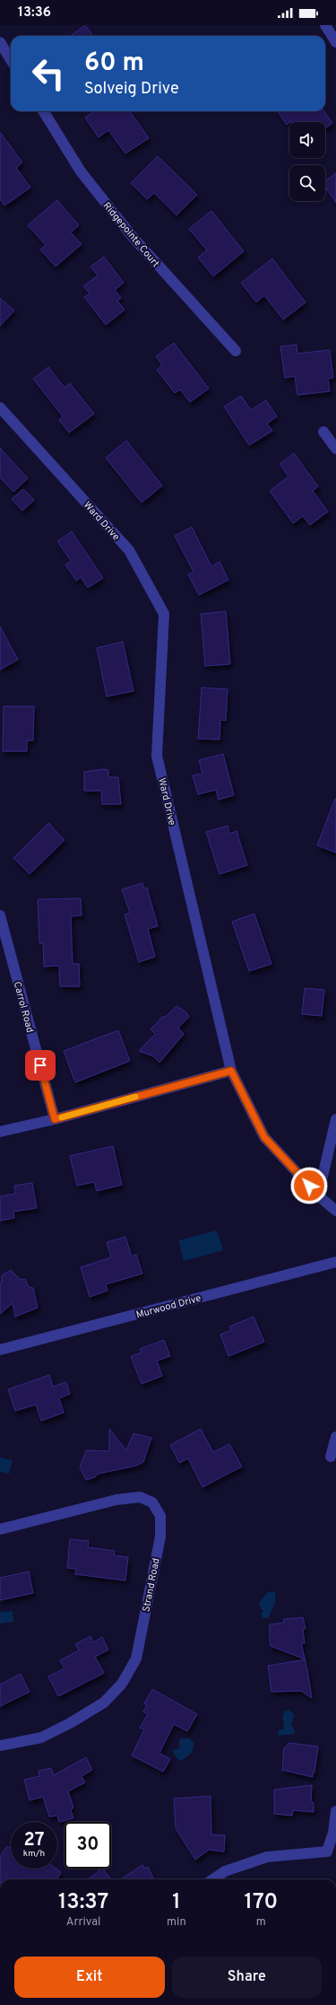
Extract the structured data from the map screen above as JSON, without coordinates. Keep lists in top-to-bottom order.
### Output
{
  "streets": {
    "street": [
      "Ridgepointe Court",
      "Ward Drive",
      "Carrol Road",
      "Murwood Drive",
      "Strand Road"
    ]
  },
  "page": {
    "status": "13:36",
    "turn": ["60 m", "Solveig Drive"],
    "speed": "27 km/h",
    "limit": "30",
    "eta": [
      "13:37",
      "Arrival",
      "1",
      "min",
      "170",
      "m"
    ],
    "buttons": ["Exit", "Share"]
  }
}
